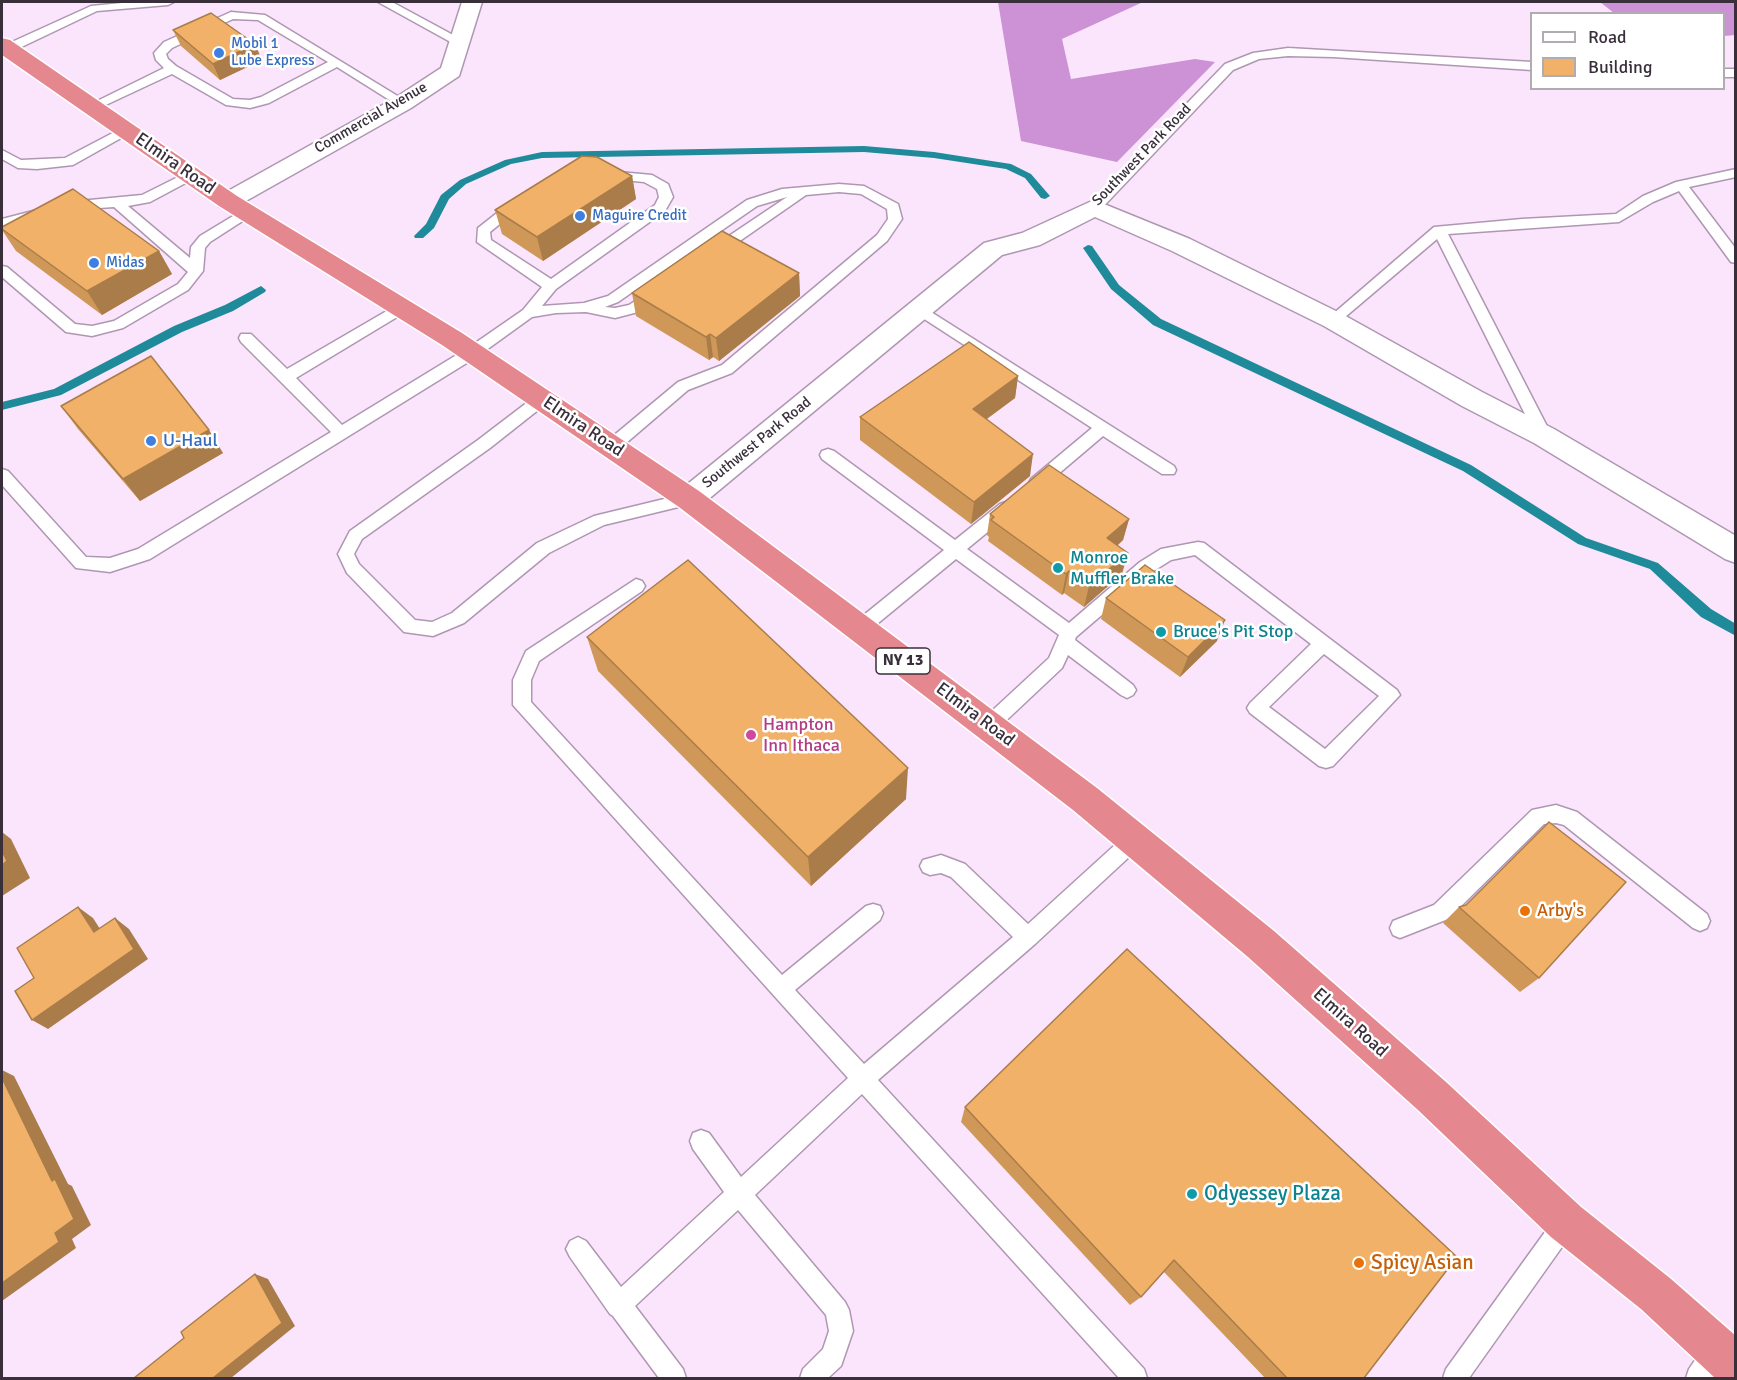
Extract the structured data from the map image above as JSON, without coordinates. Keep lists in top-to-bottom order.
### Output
{
  "streets": {
    "highway": ["Elmira Road", "NY 13"],
    "street": ["Commercial Avenue", "Southwest Park Road"]
  },
  "crossings": [
    ["Commercial Avenue", "Elmira Road"],
    ["Southwest Park Road", "Elmira Road"]
  ],
  "places": [
    "Mobil 1 Lube Express",
    "Maguire Credit",
    "Midas",
    "U-Haul",
    "Monroe Muffler Brake",
    "Bruce's Pit Stop",
    "Hampton Inn Ithaca",
    "Arby's",
    "Odyessey Plaza",
    "Spicy Asian"
  ],
  "legend": ["Road", "Building"]
}
